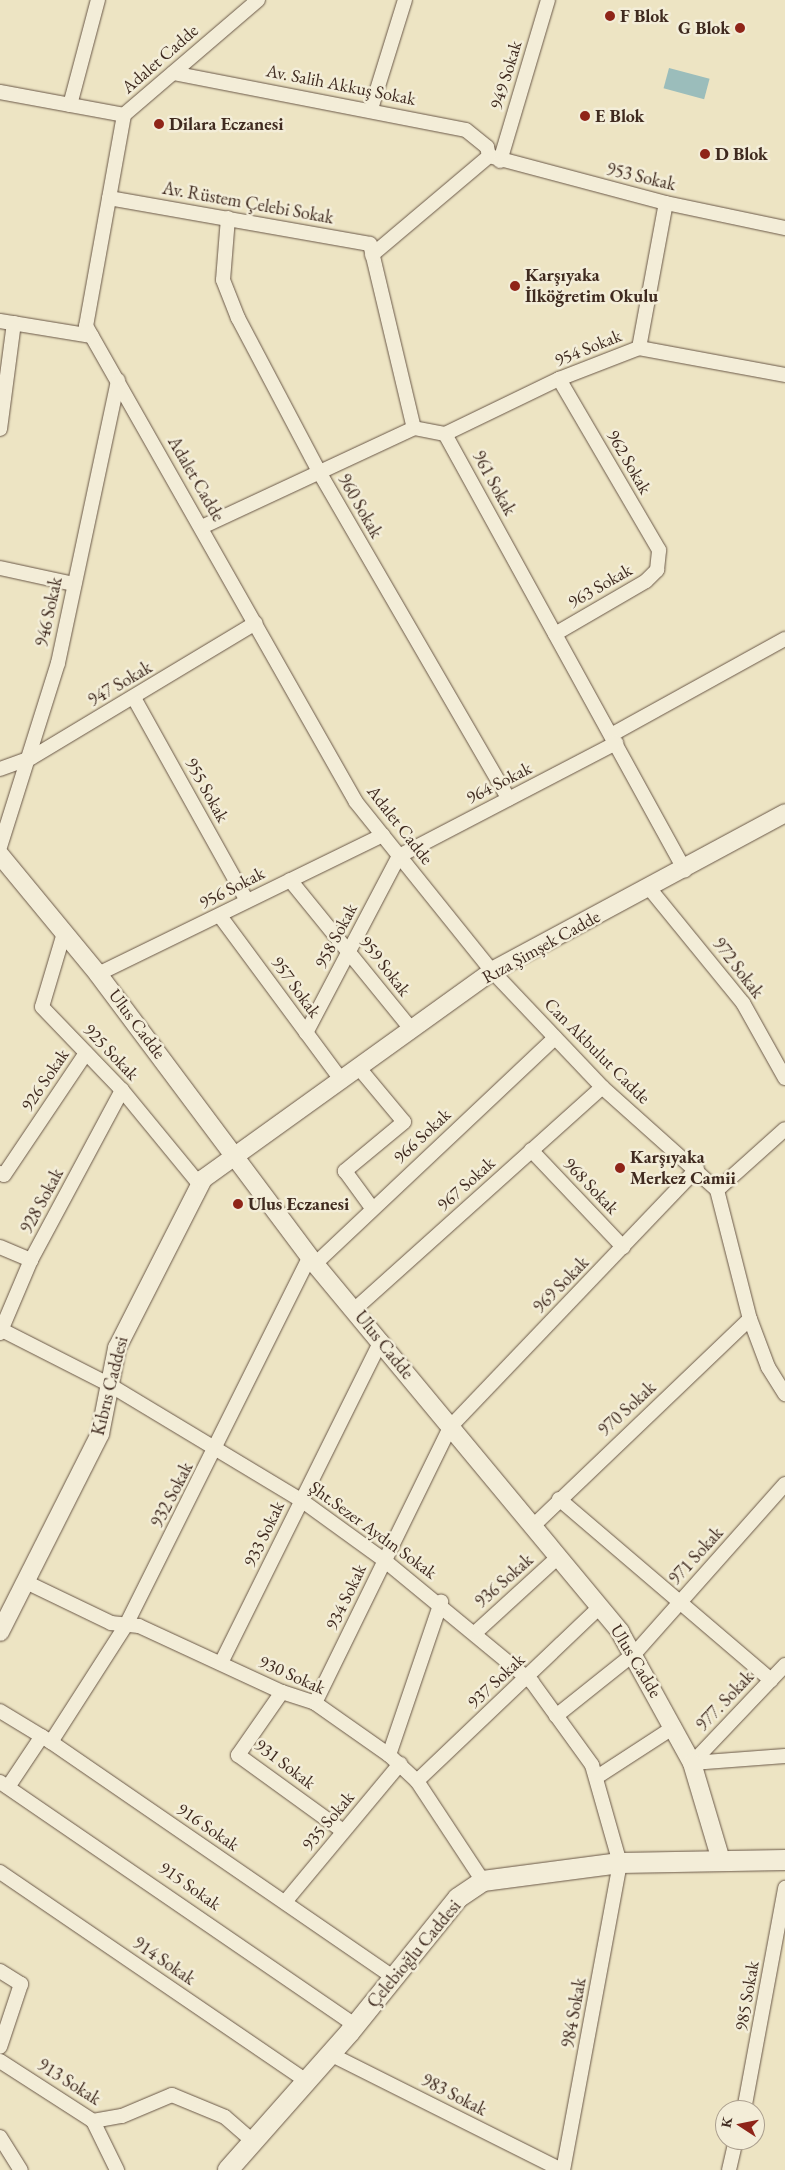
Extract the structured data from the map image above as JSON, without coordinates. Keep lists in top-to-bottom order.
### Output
{
  "streets": {
    "main road": ["Çelebioğlu Caddesi"],
    "street": [
      "Adalet Cadde",
      "949 Sokak",
      "Av. Salih Akkuş Sokak",
      "953 Sokak",
      "Av. Rüstem Çelebi Sokak",
      "954 Sokak",
      "962 Sokak",
      "961 Sokak",
      "960 Sokak",
      "963 Sokak",
      "946 Sokak",
      "947 Sokak",
      "964 Sokak",
      "955 Sokak",
      "956 Sokak",
      "958 Sokak",
      "Rıza Şimşek Cadde",
      "959 Sokak",
      "972 Sokak",
      "957 Sokak",
      "Ulus Cadde",
      "Can Akbulut Cadde",
      "925 Sokak",
      "926 Sokak",
      "966 Sokak",
      "967 Sokak",
      "968 Sokak",
      "928 Sokak",
      "969 Sokak",
      "Kıbrıs Caddesi",
      "970 Sokak",
      "932 Sokak",
      "Şht.Sezer Aydın Sokak",
      "933 Sokak",
      "971 Sokak",
      "936 Sokak",
      "934 Sokak",
      "930 Sokak",
      "937 Sokak",
      "977. Sokak",
      "931 Sokak",
      "935 Sokak",
      "916 Sokak",
      "915 Sokak",
      "914 Sokak",
      "985 Sokak",
      "984 Sokak",
      "913 Sokak",
      "983 Sokak"
    ]
  },
  "crossings": [
    ["Adalet Cadde", "Av. Salih Akkuş Sokak"],
    ["Adalet Cadde", "Av. Rüstem Çelebi Sokak"],
    ["Adalet Cadde", "946 Sokak"],
    ["Adalet Cadde", "947 Sokak"],
    ["Adalet Cadde", "964 Sokak"],
    ["Adalet Cadde", "956 Sokak"],
    ["Adalet Cadde", "958 Sokak"],
    ["Adalet Cadde", "Rıza Şimşek Cadde"],
    ["Adalet Cadde", "Can Akbulut Cadde"],
    ["949 Sokak", "Av. Salih Akkuş Sokak"],
    ["949 Sokak", "953 Sokak"],
    ["Av. Salih Akkuş Sokak", "953 Sokak"],
    ["Av. Rüstem Çelebi Sokak", "960 Sokak"],
    ["954 Sokak", "962 Sokak"],
    ["954 Sokak", "961 Sokak"],
    ["962 Sokak", "963 Sokak"],
    ["961 Sokak", "963 Sokak"],
    ["961 Sokak", "964 Sokak"],
    ["961 Sokak", "Rıza Şimşek Cadde"],
    ["960 Sokak", "964 Sokak"],
    ["946 Sokak", "947 Sokak"],
    ["947 Sokak", "955 Sokak"],
    ["964 Sokak", "958 Sokak"],
    ["955 Sokak", "956 Sokak"],
    ["956 Sokak", "959 Sokak"],
    ["956 Sokak", "957 Sokak"],
    ["956 Sokak", "Ulus Cadde"],
    ["958 Sokak", "959 Sokak"],
    ["958 Sokak", "957 Sokak"],
    ["Rıza Şimşek Cadde", "959 Sokak"],
    ["Rıza Şimşek Cadde", "972 Sokak"],
    ["Rıza Şimşek Cadde", "957 Sokak"],
    ["Rıza Şimşek Cadde", "Ulus Cadde"],
    ["Rıza Şimşek Cadde", "Can Akbulut Cadde"],
    ["Rıza Şimşek Cadde", "Kıbrıs Caddesi"],
    ["Ulus Cadde", "925 Sokak"],
    ["Ulus Cadde", "966 Sokak"],
    ["Ulus Cadde", "967 Sokak"],
    ["Ulus Cadde", "969 Sokak"],
    ["Ulus Cadde", "Kıbrıs Caddesi"],
    ["Ulus Cadde", "970 Sokak"],
    ["Ulus Cadde", "932 Sokak"],
    ["Ulus Cadde", "933 Sokak"],
    ["Ulus Cadde", "971 Sokak"],
    ["Ulus Cadde", "936 Sokak"],
    ["Ulus Cadde", "934 Sokak"],
    ["Ulus Cadde", "937 Sokak"],
    ["Ulus Cadde", "977. Sokak"],
    ["Ulus Cadde", "Çelebioğlu Caddesi"],
    ["Can Akbulut Cadde", "966 Sokak"],
    ["Can Akbulut Cadde", "967 Sokak"],
    ["Can Akbulut Cadde", "969 Sokak"],
    ["925 Sokak", "926 Sokak"],
    ["925 Sokak", "928 Sokak"],
    ["925 Sokak", "Kıbrıs Caddesi"],
    ["966 Sokak", "932 Sokak"],
    ["967 Sokak", "968 Sokak"],
    ["968 Sokak", "969 Sokak"],
    ["928 Sokak", "Şht.Sezer Aydın Sokak"],
    ["969 Sokak", "934 Sokak"],
    ["Kıbrıs Caddesi", "Şht.Sezer Aydın Sokak"],
    ["Kıbrıs Caddesi", "930 Sokak"],
    ["932 Sokak", "Şht.Sezer Aydın Sokak"],
    ["932 Sokak", "930 Sokak"],
    ["932 Sokak", "916 Sokak"],
    ["932 Sokak", "915 Sokak"],
    ["Şht.Sezer Aydın Sokak", "933 Sokak"],
    ["Şht.Sezer Aydın Sokak", "971 Sokak"],
    ["Şht.Sezer Aydın Sokak", "936 Sokak"],
    ["Şht.Sezer Aydın Sokak", "934 Sokak"],
    ["Şht.Sezer Aydın Sokak", "937 Sokak"],
    ["Şht.Sezer Aydın Sokak", "Çelebioğlu Caddesi"],
    ["Şht.Sezer Aydın Sokak", "984 Sokak"],
    ["933 Sokak", "930 Sokak"],
    ["934 Sokak", "930 Sokak"],
    ["930 Sokak", "937 Sokak"],
    ["930 Sokak", "931 Sokak"],
    ["930 Sokak", "935 Sokak"],
    ["930 Sokak", "Çelebioğlu Caddesi"],
    ["931 Sokak", "935 Sokak"],
    ["935 Sokak", "916 Sokak"],
    ["916 Sokak", "Çelebioğlu Caddesi"],
    ["915 Sokak", "Çelebioğlu Caddesi"],
    ["Çelebioğlu Caddesi", "914 Sokak"],
    ["Çelebioğlu Caddesi", "984 Sokak"],
    ["Çelebioğlu Caddesi", "913 Sokak"],
    ["Çelebioğlu Caddesi", "983 Sokak"],
    ["984 Sokak", "983 Sokak"]
  ],
  "places": [
    "F Blok",
    "G Blok",
    "E Blok",
    "Dilara Eczanesi",
    "D Blok",
    "Karşıyaka İlköğretim Okulu",
    "Karşıyaka Merkez Camii",
    "Ulus Eczanesi"
  ],
  "north": "left"
}
